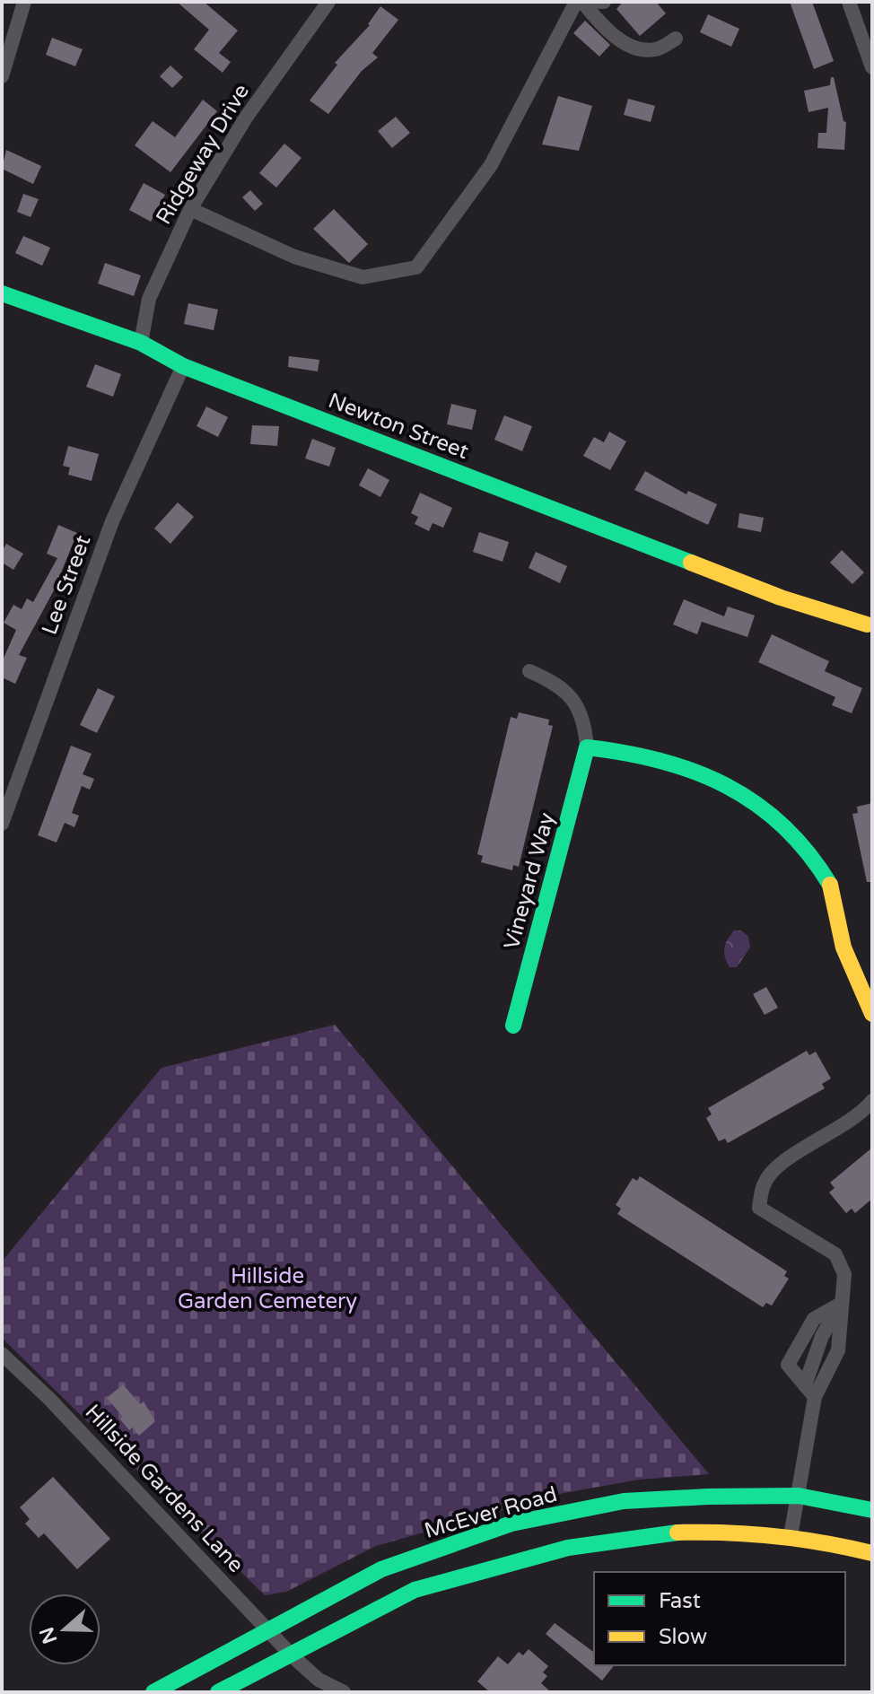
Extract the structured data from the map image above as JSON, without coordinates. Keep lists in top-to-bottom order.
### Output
{
  "streets": {
    "street": [
      "Ridgeway Drive",
      "Newton Street",
      "Lee Street",
      "Vineyard Way",
      "Hillside Gardens Lane",
      "McEver Road"
    ]
  },
  "crossings": [
    ["Ridgeway Drive", "Newton Street"],
    ["Newton Street", "Lee Street"],
    ["Hillside Gardens Lane", "McEver Road"]
  ],
  "parks": ["Hillside Garden Cemetery"],
  "legend": ["Fast", "Slow"],
  "north": "left"
}
